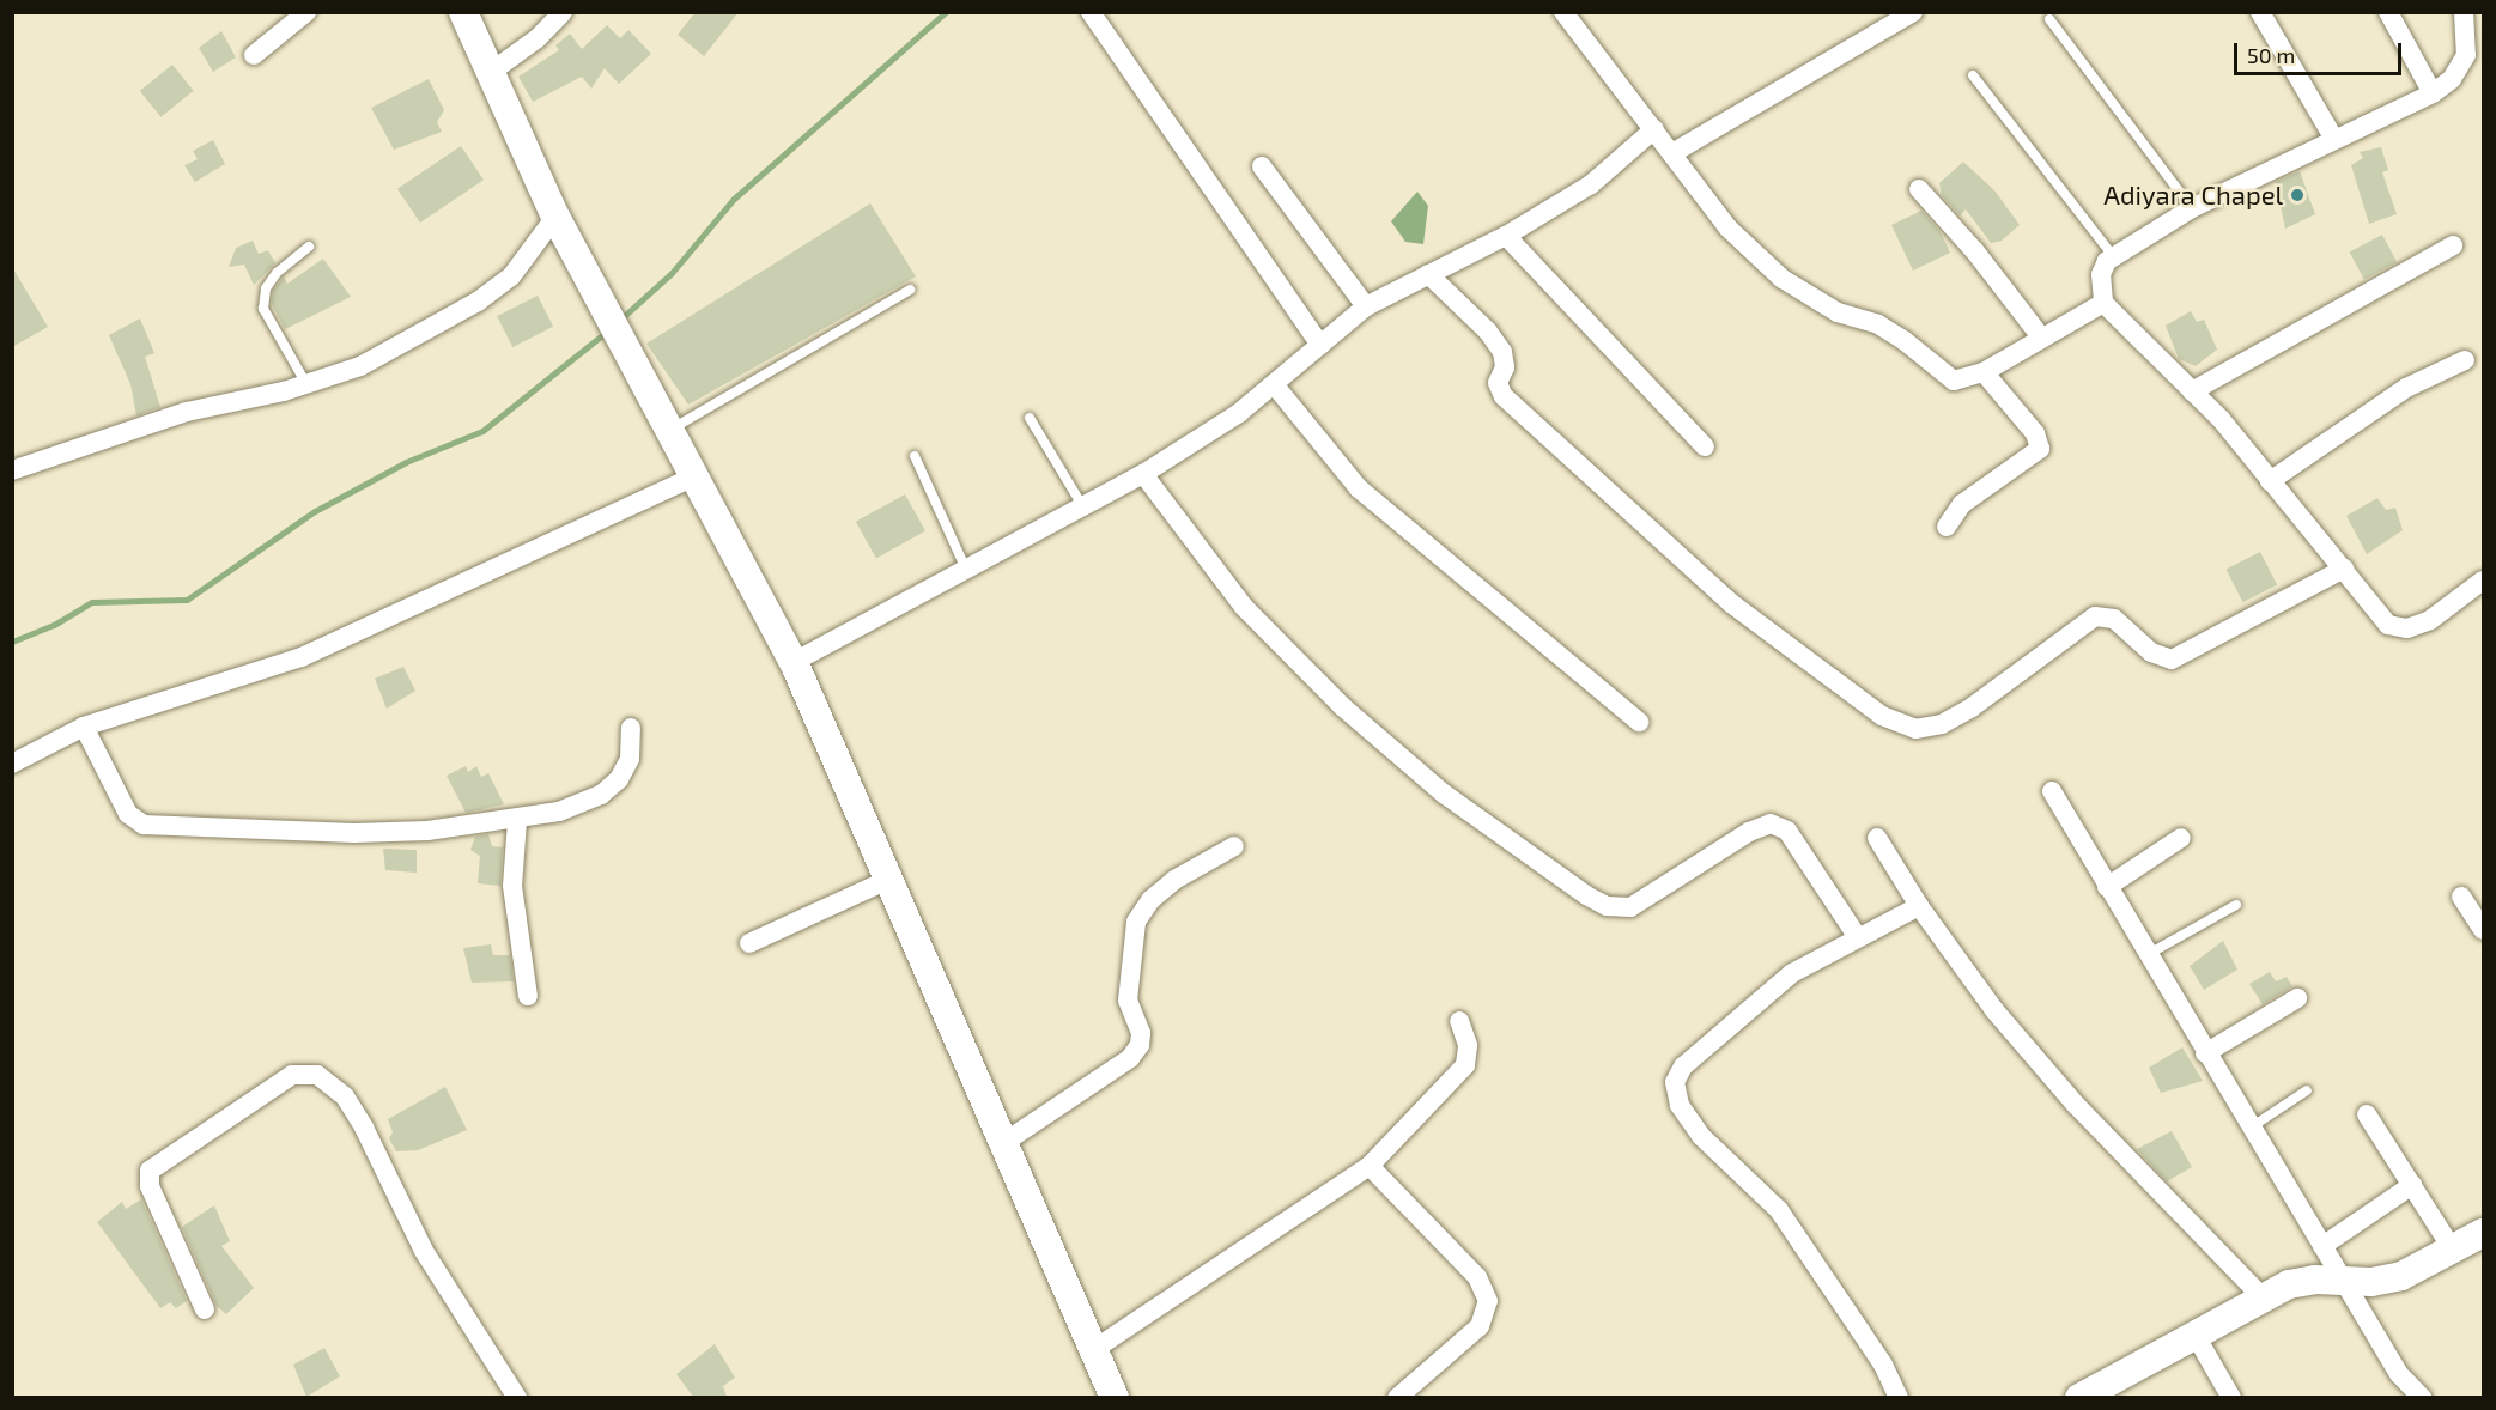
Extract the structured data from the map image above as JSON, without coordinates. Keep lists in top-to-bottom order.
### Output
{
  "places": ["Adiyara Chapel"],
  "scale_bar": "50 m"
}
